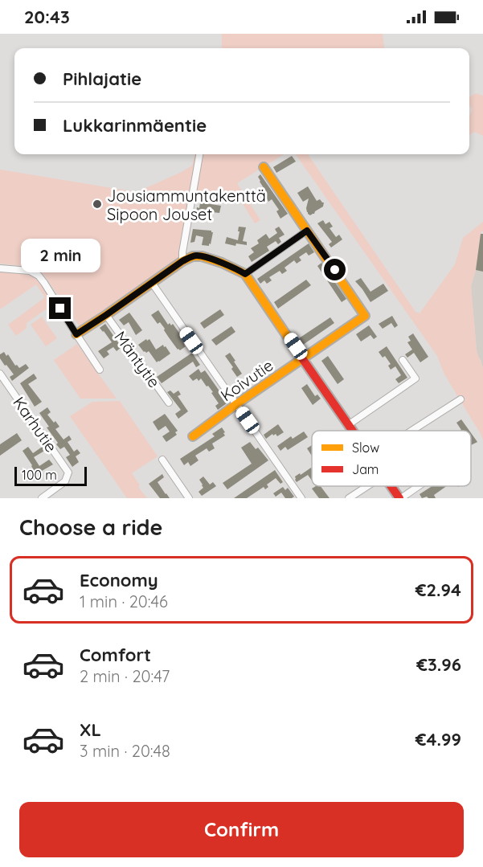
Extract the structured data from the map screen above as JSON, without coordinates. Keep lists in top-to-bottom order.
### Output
{
  "streets": {
    "street": ["Mäntytie", "Koivutie", "Karhutie"]
  },
  "places": ["Jousiammuntakenttä Sipoon Jouset"],
  "legend": ["Slow", "Jam"],
  "scale_bar": "100 m",
  "page": {
    "status": "20:43",
    "banner": ["Pihlajatie", "Lukkarinmäentie"],
    "bubble": "2 min",
    "scale": "100 m",
    "heading": "Choose a ride",
    "list": [
      {
        "name": "Economy",
        "note": "1 min · 20:46",
        "value": "€2.94"
      },
      {
        "name": "Comfort",
        "note": "2 min · 20:47",
        "value": "€3.96"
      },
      {
        "name": "XL",
        "note": "3 min · 20:48",
        "value": "€4.99"
      }
    ],
    "buttons": "Confirm"
  }
}
